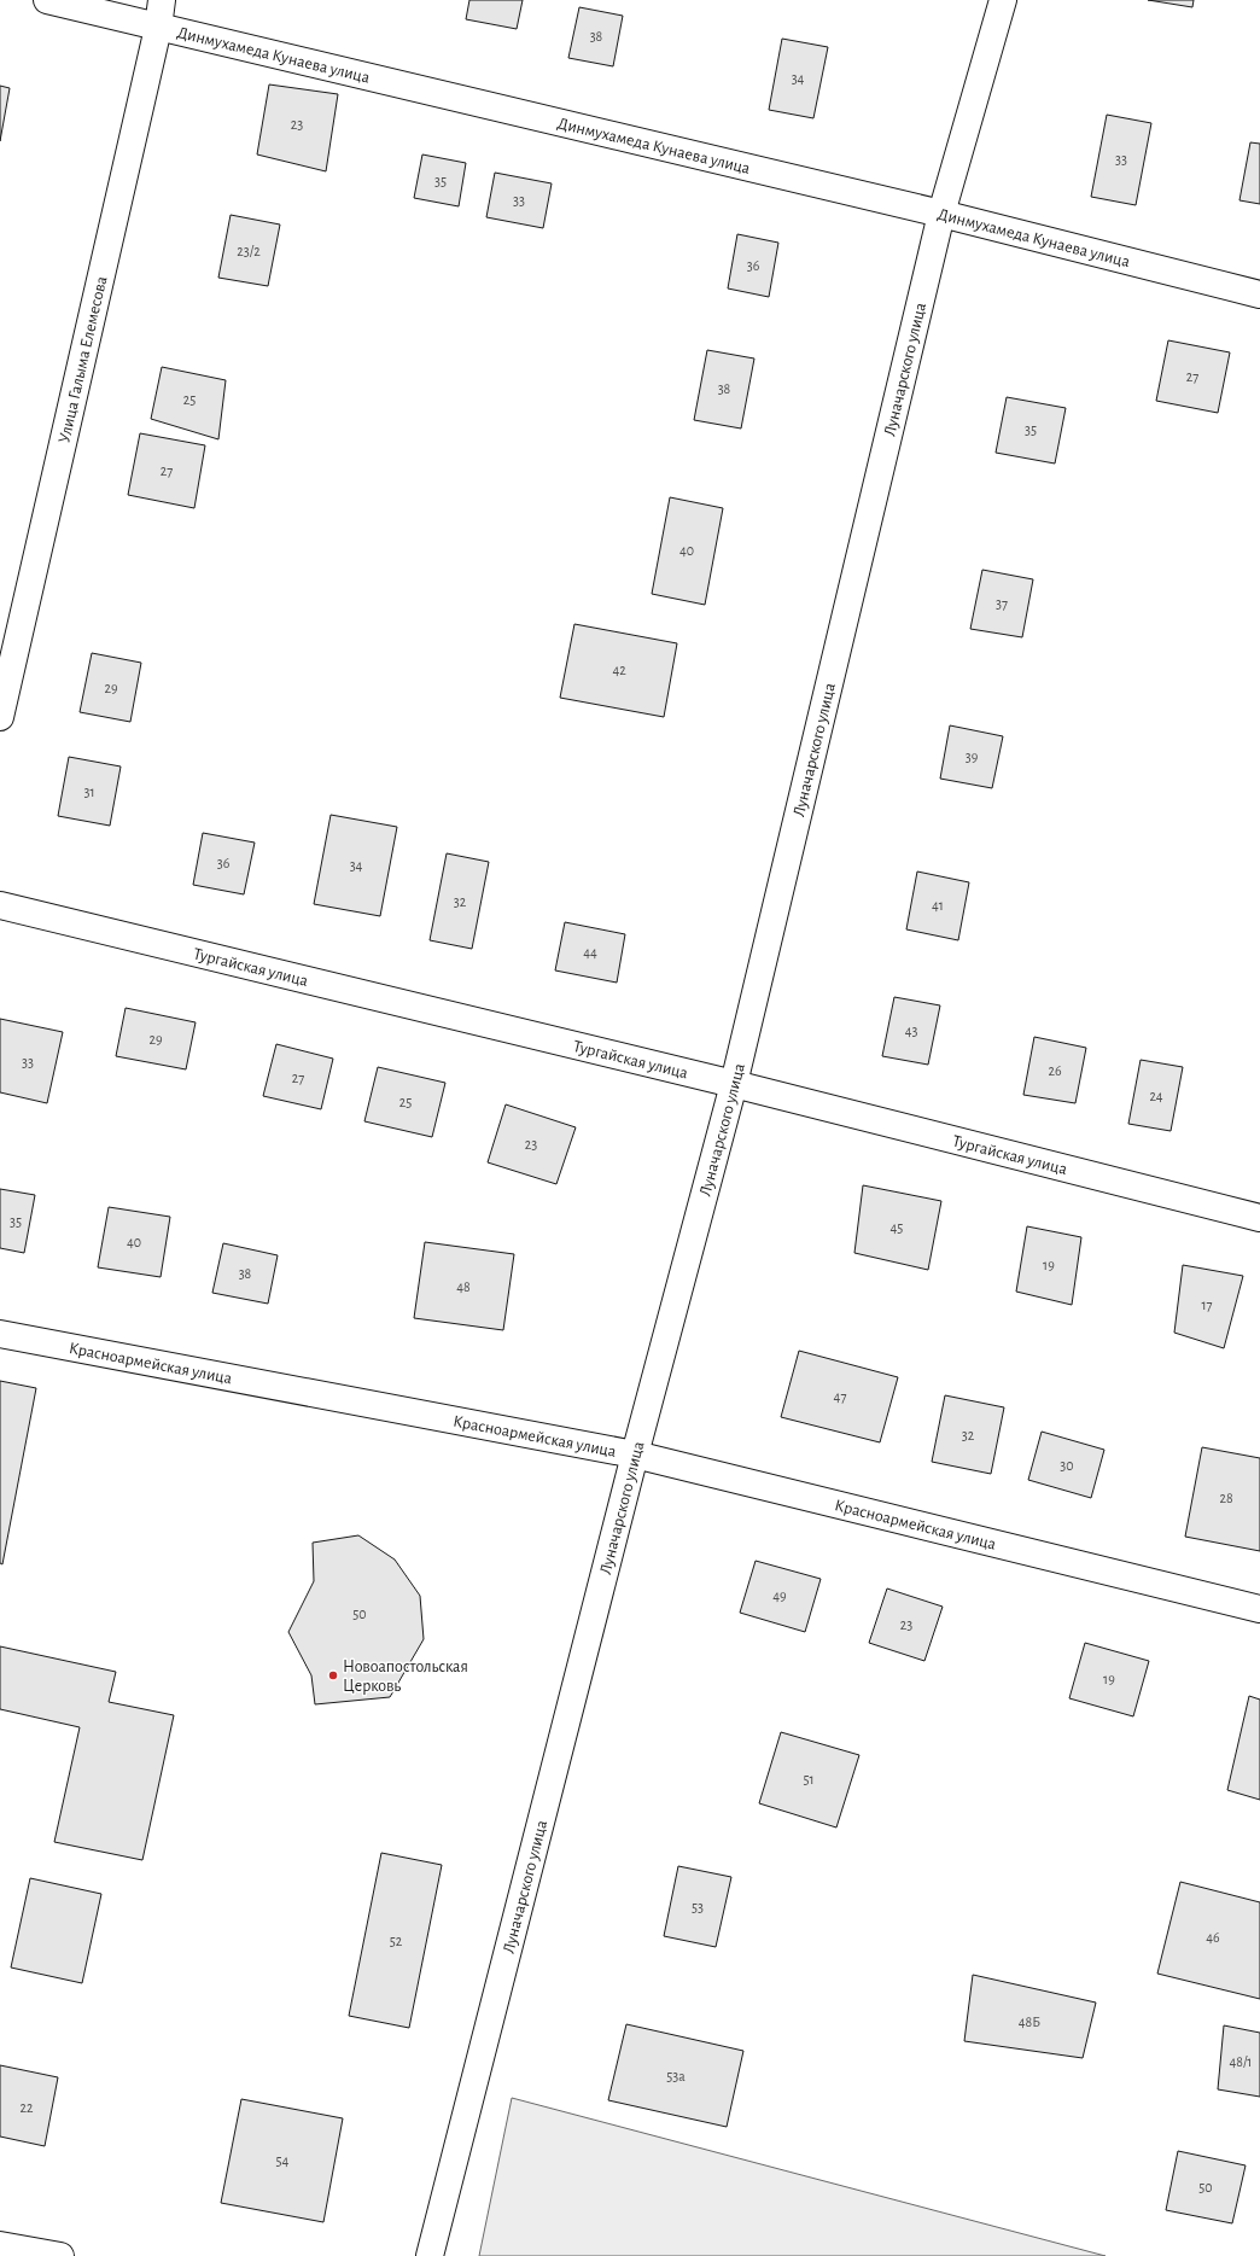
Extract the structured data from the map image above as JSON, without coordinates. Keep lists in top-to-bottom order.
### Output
{
  "streets": {
    "street": [
      "Динмухамеда Кунаева улица",
      "Улица Галыма Елемесова",
      "Луначарского улица",
      "Тургайская улица",
      "Красноармейская улица"
    ]
  },
  "crossings": [
    ["Динмухамеда Кунаева улица", "Улица Галыма Елемесова"],
    ["Динмухамеда Кунаева улица", "Луначарского улица"],
    ["Луначарского улица", "Тургайская улица"],
    ["Луначарского улица", "Красноармейская улица"]
  ],
  "places": ["Новоапостольская Церковь"],
  "house_numbers": [
    "38",
    "34",
    "23",
    "33",
    "35",
    "33",
    "23/2",
    "36",
    "27",
    "38",
    "25",
    "35",
    "27",
    "40",
    "37",
    "42",
    "29",
    "39",
    "31",
    "36",
    "34",
    "32",
    "41",
    "44",
    "43",
    "29",
    "33",
    "26",
    "27",
    "24",
    "25",
    "23",
    "35",
    "45",
    "40",
    "19",
    "38",
    "48",
    "17",
    "47",
    "32",
    "30",
    "28",
    "49",
    "50",
    "23",
    "19",
    "51",
    "53",
    "46",
    "52",
    "48Б",
    "48/1",
    "53а",
    "22",
    "54",
    "50"
  ]
}
